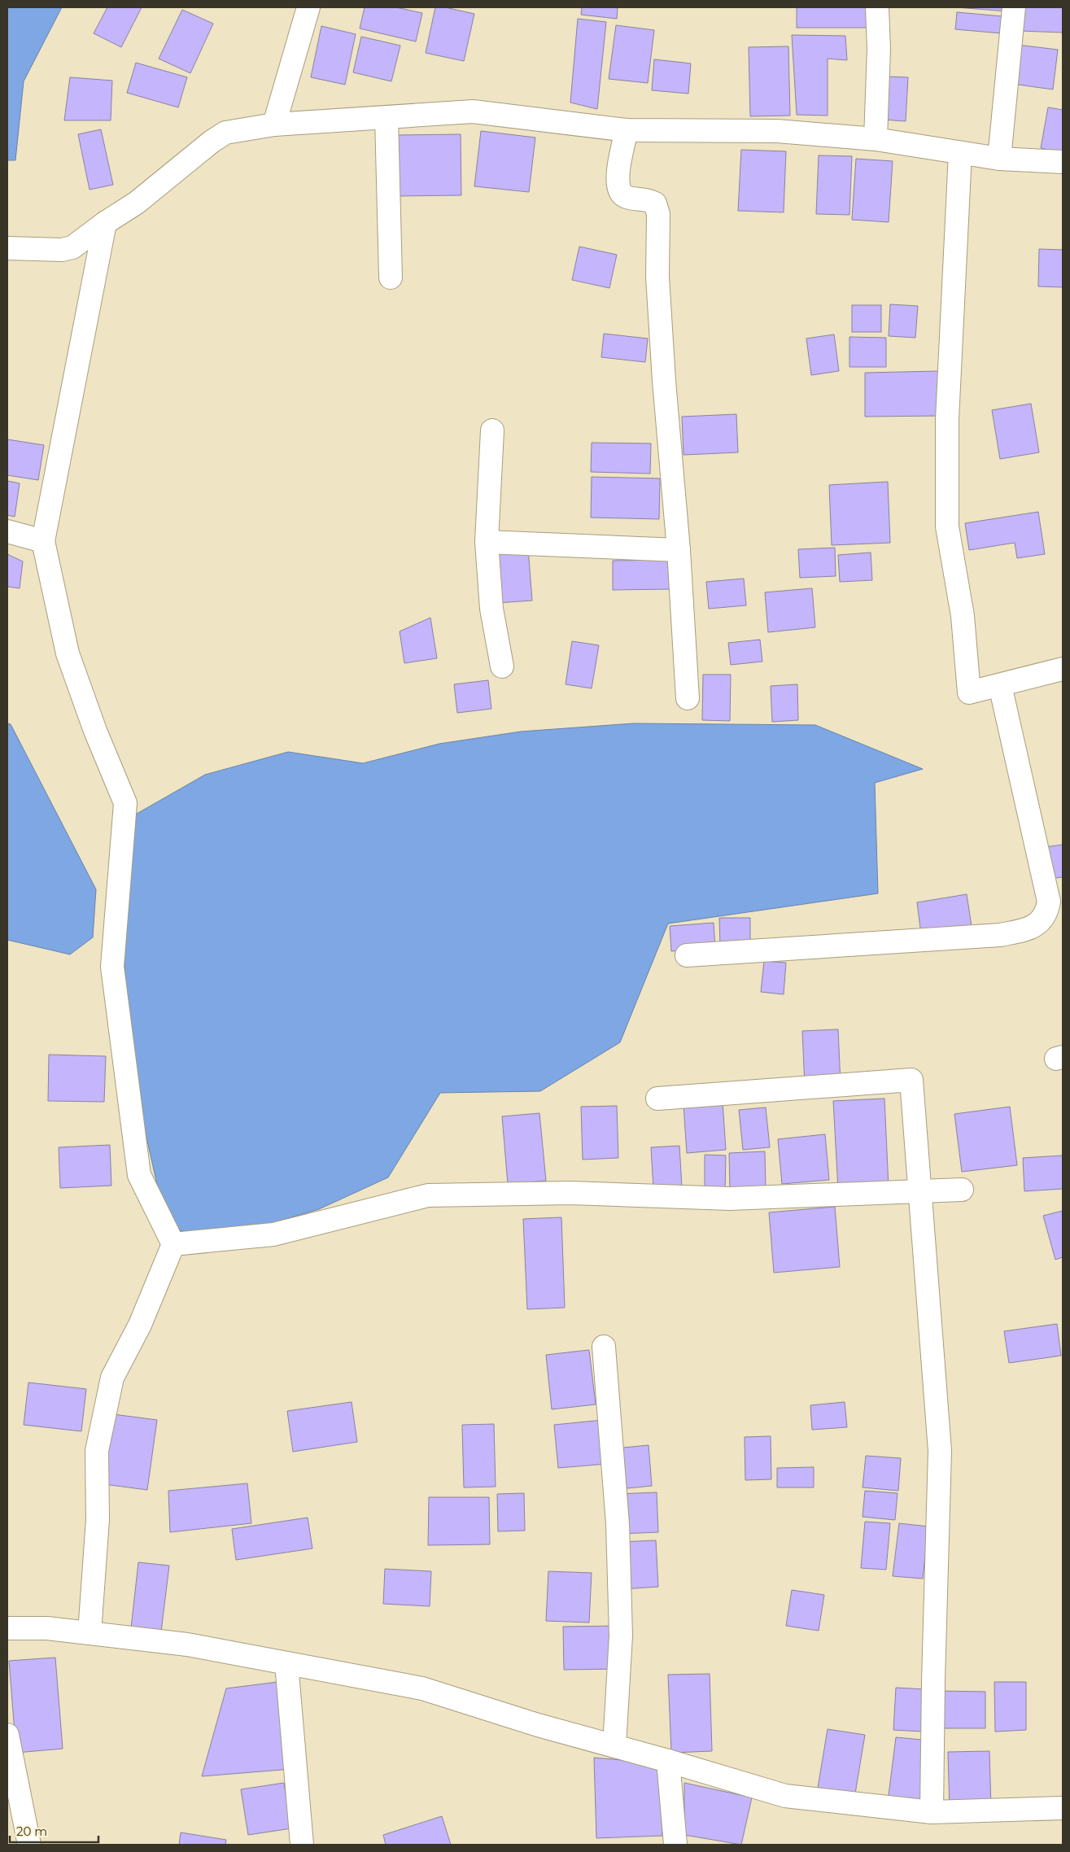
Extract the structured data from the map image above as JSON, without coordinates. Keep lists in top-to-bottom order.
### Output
{
  "scale_bar": "20 m"
}
